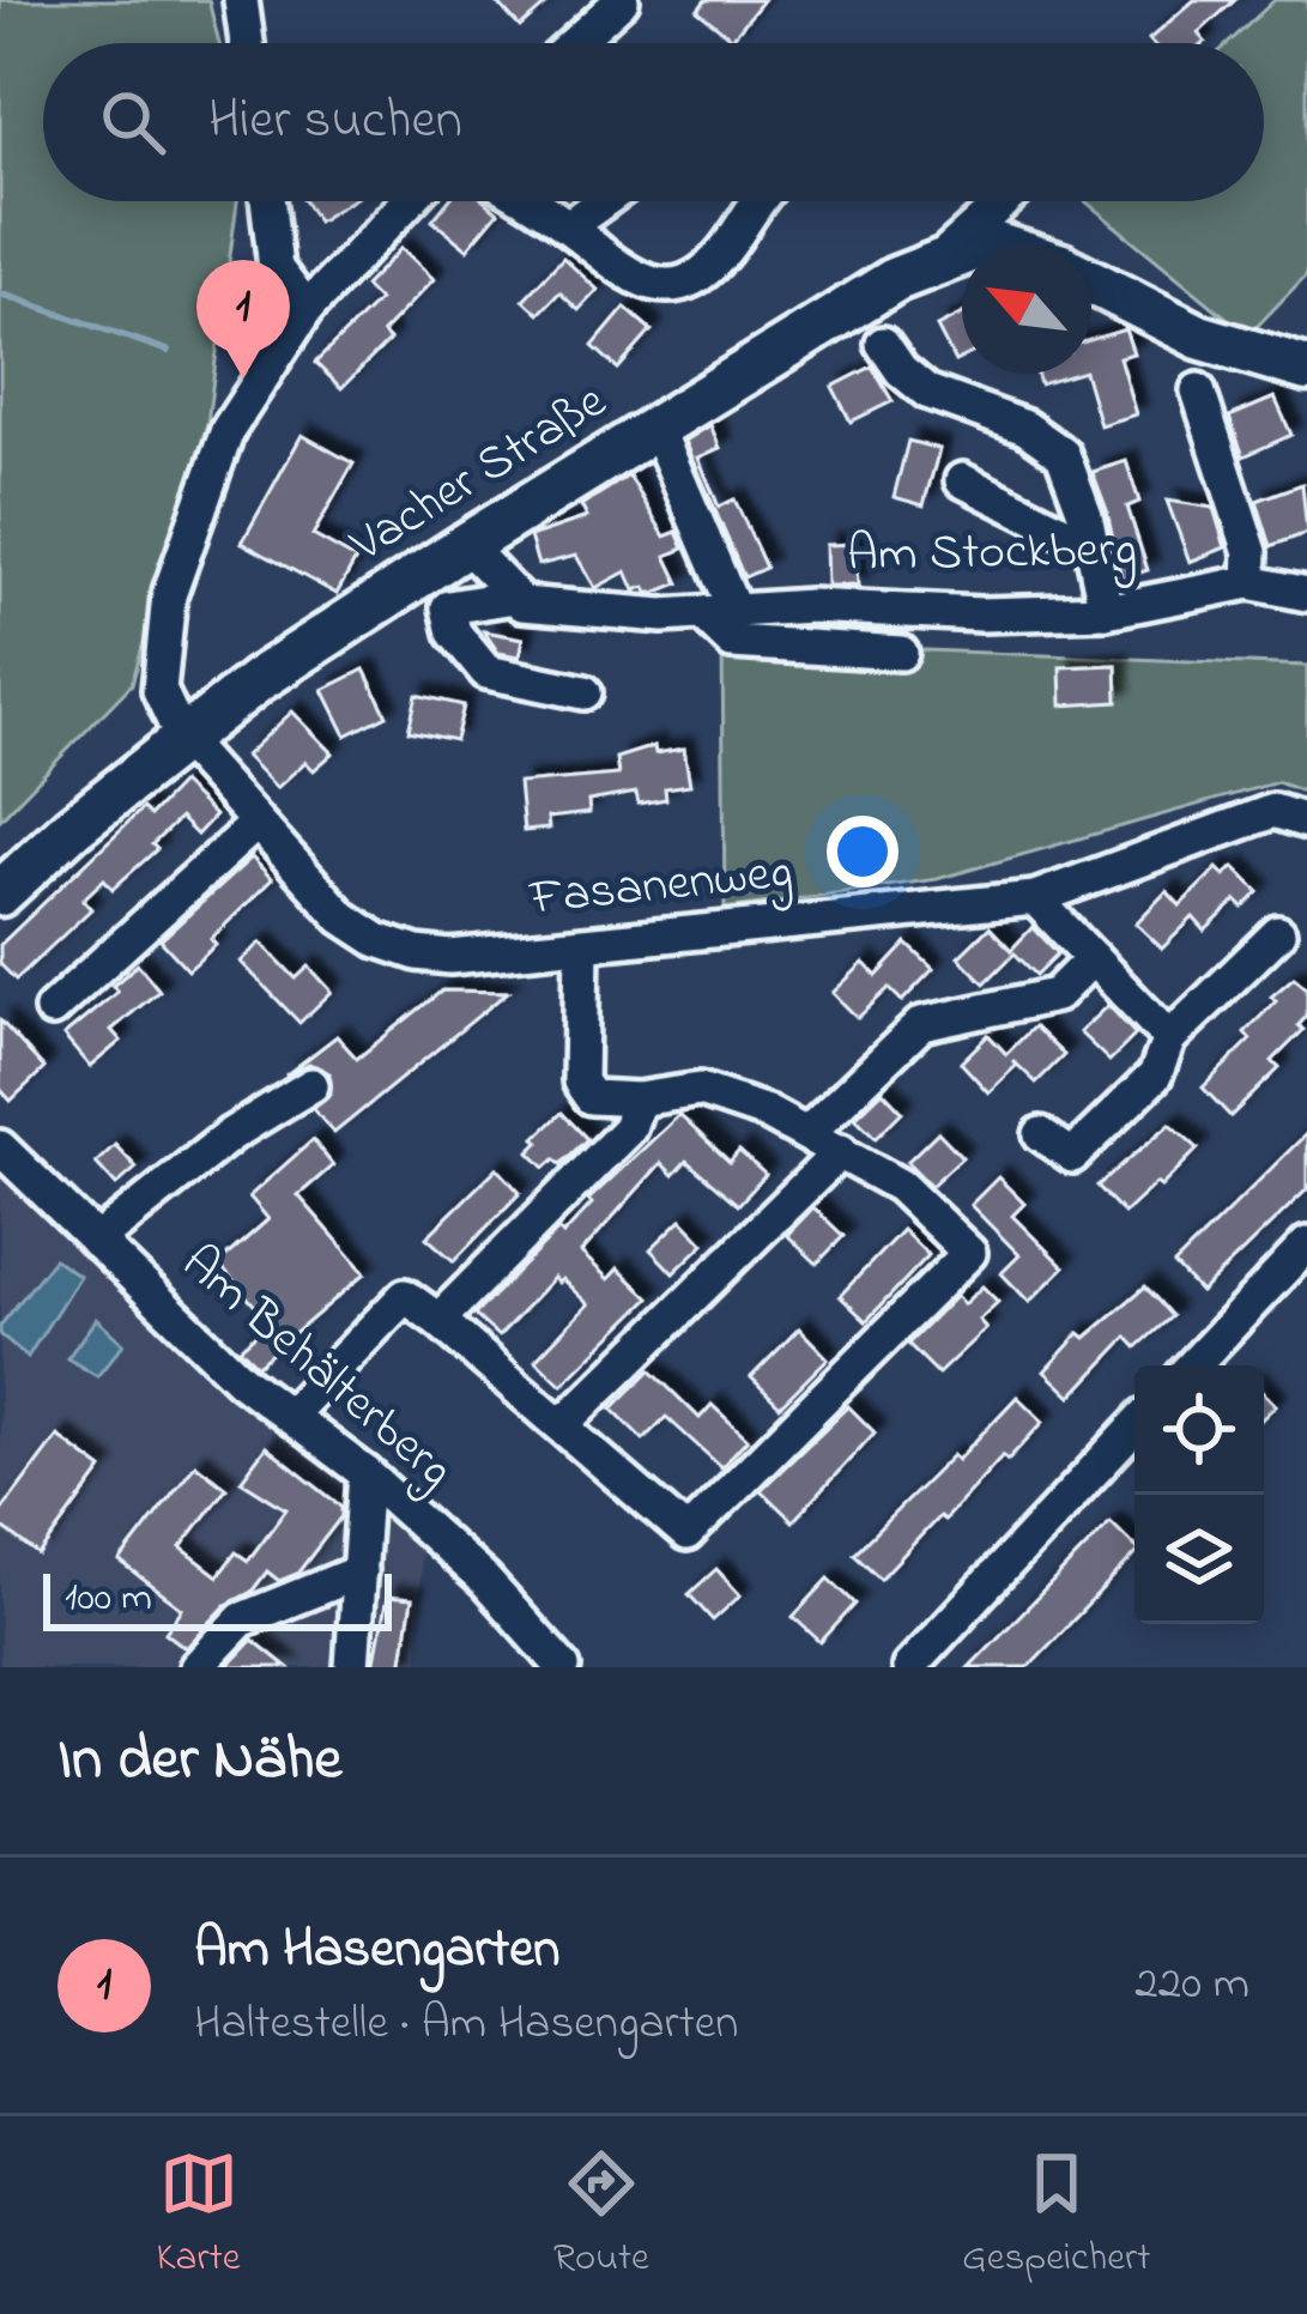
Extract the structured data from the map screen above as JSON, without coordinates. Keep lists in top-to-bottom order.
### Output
{
  "streets": {
    "main road": ["Vacher Straße"],
    "street": ["Am Stockberg", "Fasanenweg", "Am Behälterberg"]
  },
  "crossings": [
    ["Vacher Straße", "Fasanenweg"]
  ],
  "scale_bar": "100 m",
  "north": "top left",
  "page": {
    "search": "Hier suchen",
    "pins": "1",
    "scale": "100 m",
    "heading": "In der Nähe",
    "list": [
      {
        "mark": "1",
        "name": "Am Hasengarten",
        "note": "Haltestelle · Am Hasengarten",
        "value": "220 m"
      }
    ],
    "nav": ["Karte", "Route", "Gespeichert"]
  }
}
